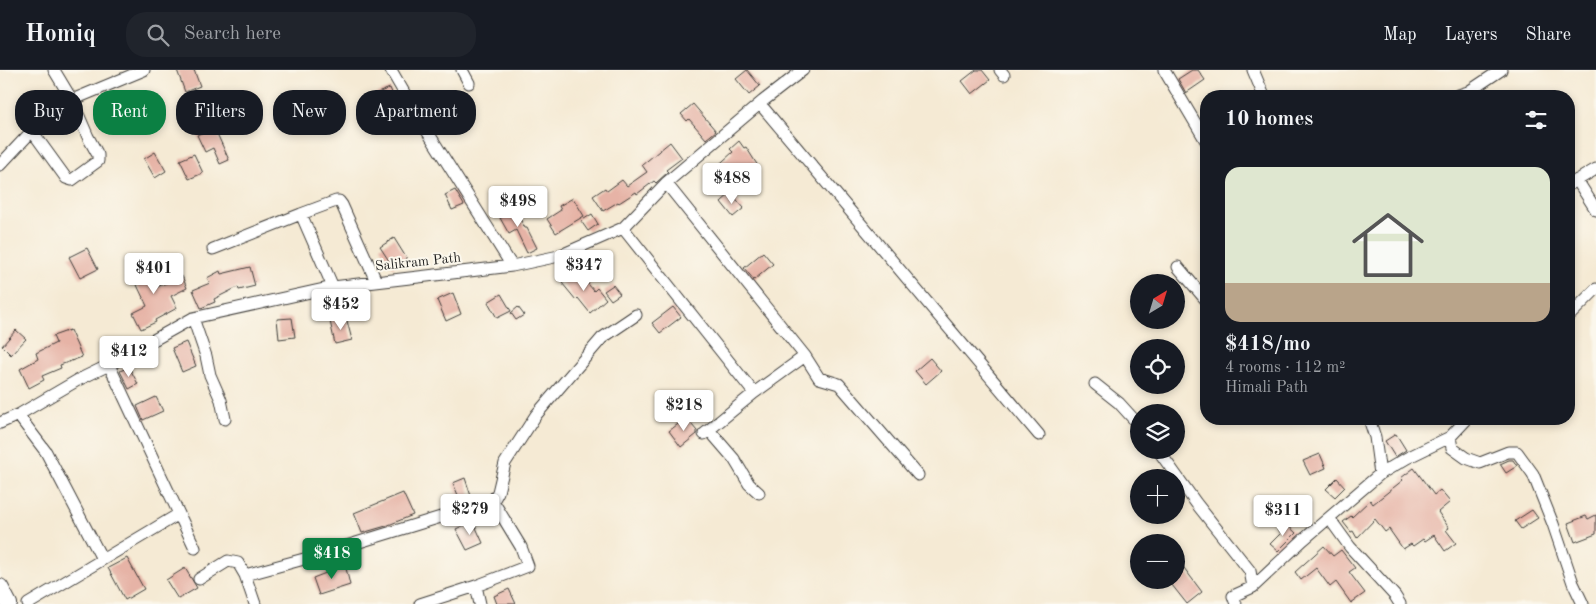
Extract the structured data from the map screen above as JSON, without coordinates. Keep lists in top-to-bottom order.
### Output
{
  "streets": {
    "street": ["Salikram Path"]
  },
  "north": "top right",
  "page": {
    "header": "Homiq",
    "search": "Search here",
    "nav": ["Map", "Layers", "Share"],
    "chip": [
      "Buy",
      "Rent",
      "Filters",
      "New",
      "Apartment"
    ],
    "heading": "10 homes",
    "list": [
      {
        "name": "$418/mo",
        "note": "4 rooms · 112 m² · Himali Path"
      }
    ],
    "price": [
      "$488",
      "$498",
      "$347",
      "$401",
      "$452",
      "$412",
      "$218",
      "$279",
      "$311",
      "$418"
    ],
    "map_buttons": ["+", "−"]
  }
}
